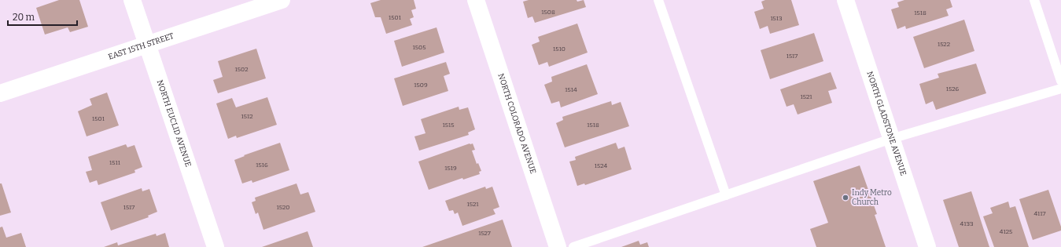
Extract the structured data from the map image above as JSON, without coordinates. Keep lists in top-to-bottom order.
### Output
{
  "streets": {
    "street": [
      "EAST 15TH STREET",
      "NORTH EUCLID AVENUE",
      "NORTH COLORADO AVENUE",
      "NORTH GLADSTONE AVENUE"
    ]
  },
  "crossings": [
    ["EAST 15TH STREET", "NORTH EUCLID AVENUE"]
  ],
  "places": ["Indy Metro Church"],
  "house_numbers": [
    "1508",
    "1518",
    "1501",
    "1513",
    "1522",
    "1505",
    "1510",
    "1517",
    "1502",
    "1509",
    "1526",
    "1514",
    "1521",
    "1512",
    "1501",
    "1515",
    "1518",
    "1511",
    "1516",
    "1524",
    "1519",
    "1521",
    "1517",
    "1520",
    "4117",
    "4133",
    "4125",
    "1527"
  ],
  "scale_bar": "20 m"
}
